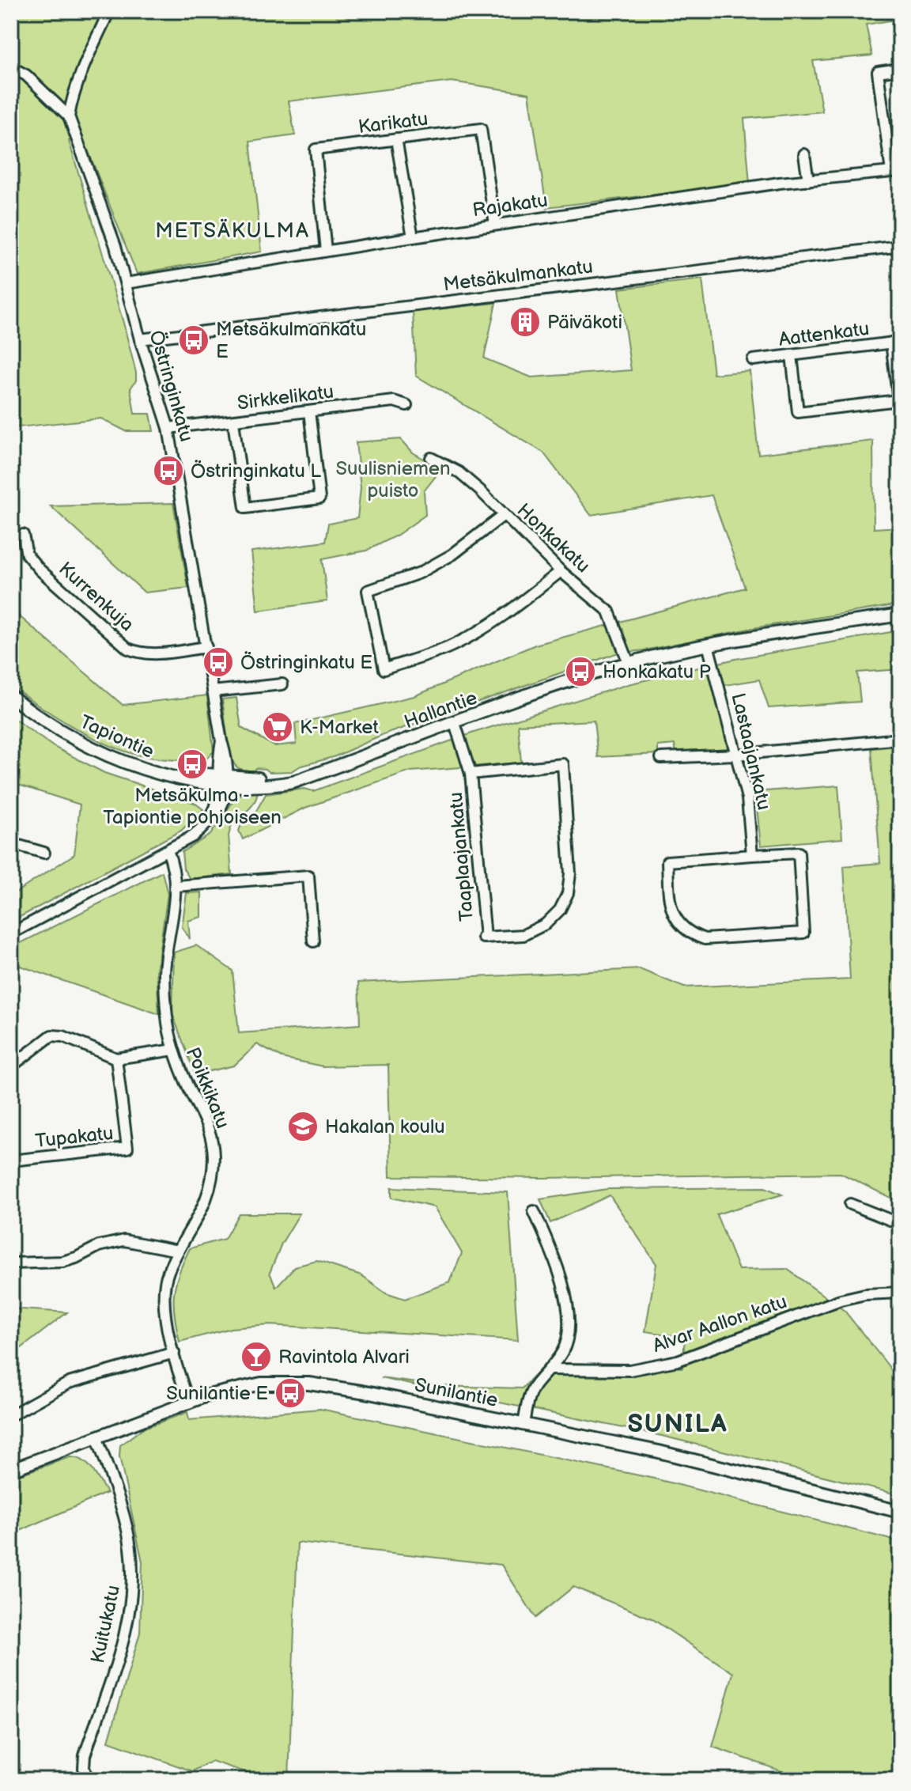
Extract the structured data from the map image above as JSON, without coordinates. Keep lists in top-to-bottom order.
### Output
{
  "streets": {
    "street": [
      "Karikatu",
      "Rajakatu",
      "Metsäkulmankatu",
      "Aattenkatu",
      "Östringinkatu",
      "Sirkkelikatu",
      "Honkakatu",
      "Kurrenkuja",
      "Hallantie",
      "Tapiontie",
      "Lastaajankatu",
      "Taaplaajankatu",
      "Poikkikatu",
      "Tupakatu",
      "Alvar Aallon katu",
      "Sunilantie",
      "Kuitukatu"
    ]
  },
  "crossings": [
    ["Karikatu", "Rajakatu"],
    ["Rajakatu", "Östringinkatu"],
    ["Metsäkulmankatu", "Östringinkatu"],
    ["Östringinkatu", "Sirkkelikatu"],
    ["Östringinkatu", "Kurrenkuja"],
    ["Östringinkatu", "Hallantie"],
    ["Östringinkatu", "Tapiontie"],
    ["Honkakatu", "Hallantie"],
    ["Hallantie", "Tapiontie"],
    ["Hallantie", "Lastaajankatu"],
    ["Hallantie", "Taaplaajankatu"],
    ["Poikkikatu", "Sunilantie"],
    ["Sunilantie", "Kuitukatu"]
  ],
  "districts": ["METSÄKULMA", "SUNILA"],
  "parks": ["Suulisniemen puisto"],
  "places": {
    "building": ["Päiväkoti"],
    "bus stop": [
      "Metsäkulmankatu E",
      "Östringinkatu L",
      "Östringinkatu E",
      "Honkakatu P",
      "Metsäkulma - Tapiontie pohjoiseen",
      "Sunilantie E"
    ],
    "supermarket": ["K-Market"],
    "school or university": ["Hakalan koulu"],
    "bar": ["Ravintola Alvari"]
  }
}
